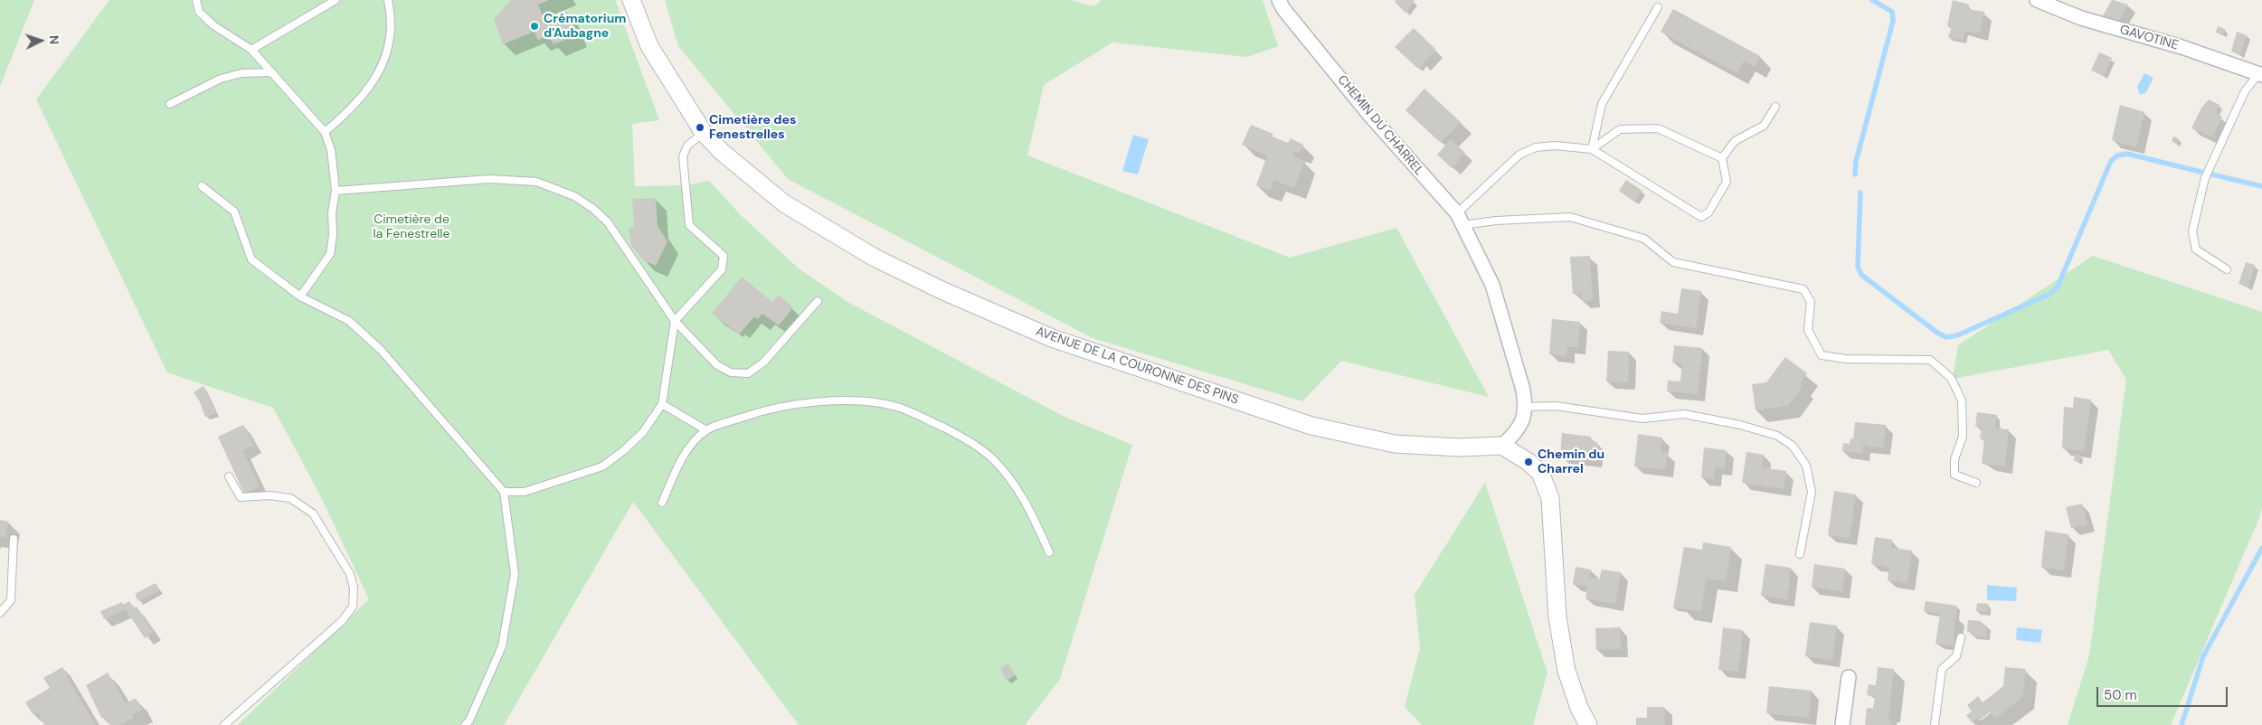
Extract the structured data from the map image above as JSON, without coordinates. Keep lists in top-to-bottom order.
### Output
{
  "streets": {
    "street": ["GAVOTINE", "CHEMIN DU CHARREL", "AVENUE DE LA COURONNE DES PINS"]
  },
  "crossings": [
    ["CHEMIN DU CHARREL", "AVENUE DE LA COURONNE DES PINS"]
  ],
  "parks": ["Cimetière de la Fenestrelle"],
  "places": ["Crématorium d'Aubagne", "Cimetière des Fenestrelles", "Chemin du Charrel"],
  "scale_bar": "50 m",
  "north": "right"
}
